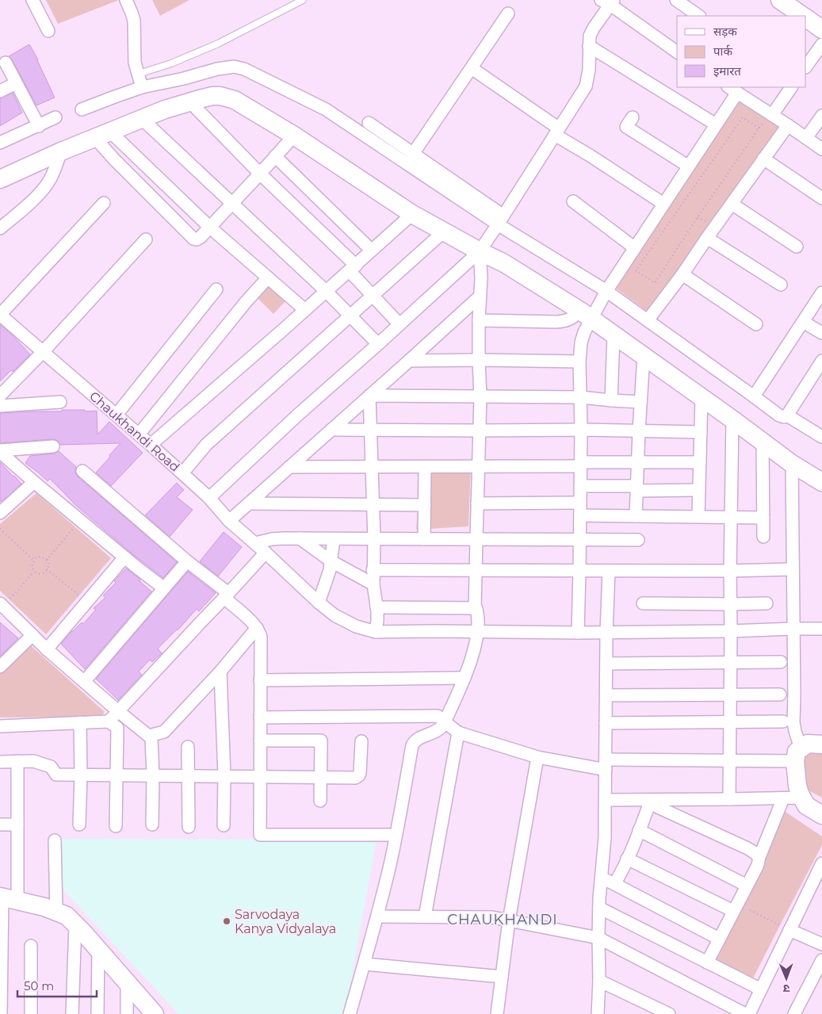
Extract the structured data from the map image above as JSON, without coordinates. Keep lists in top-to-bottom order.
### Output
{
  "streets": {
    "street": ["Chaukhandi Road"]
  },
  "districts": ["CHAUKHANDI"],
  "places": ["Sarvodaya Kanya Vidyalaya"],
  "legend": ["सड़क", "पार्क", "इमारत"],
  "scale_bar": "50 m",
  "north": "bottom"
}
